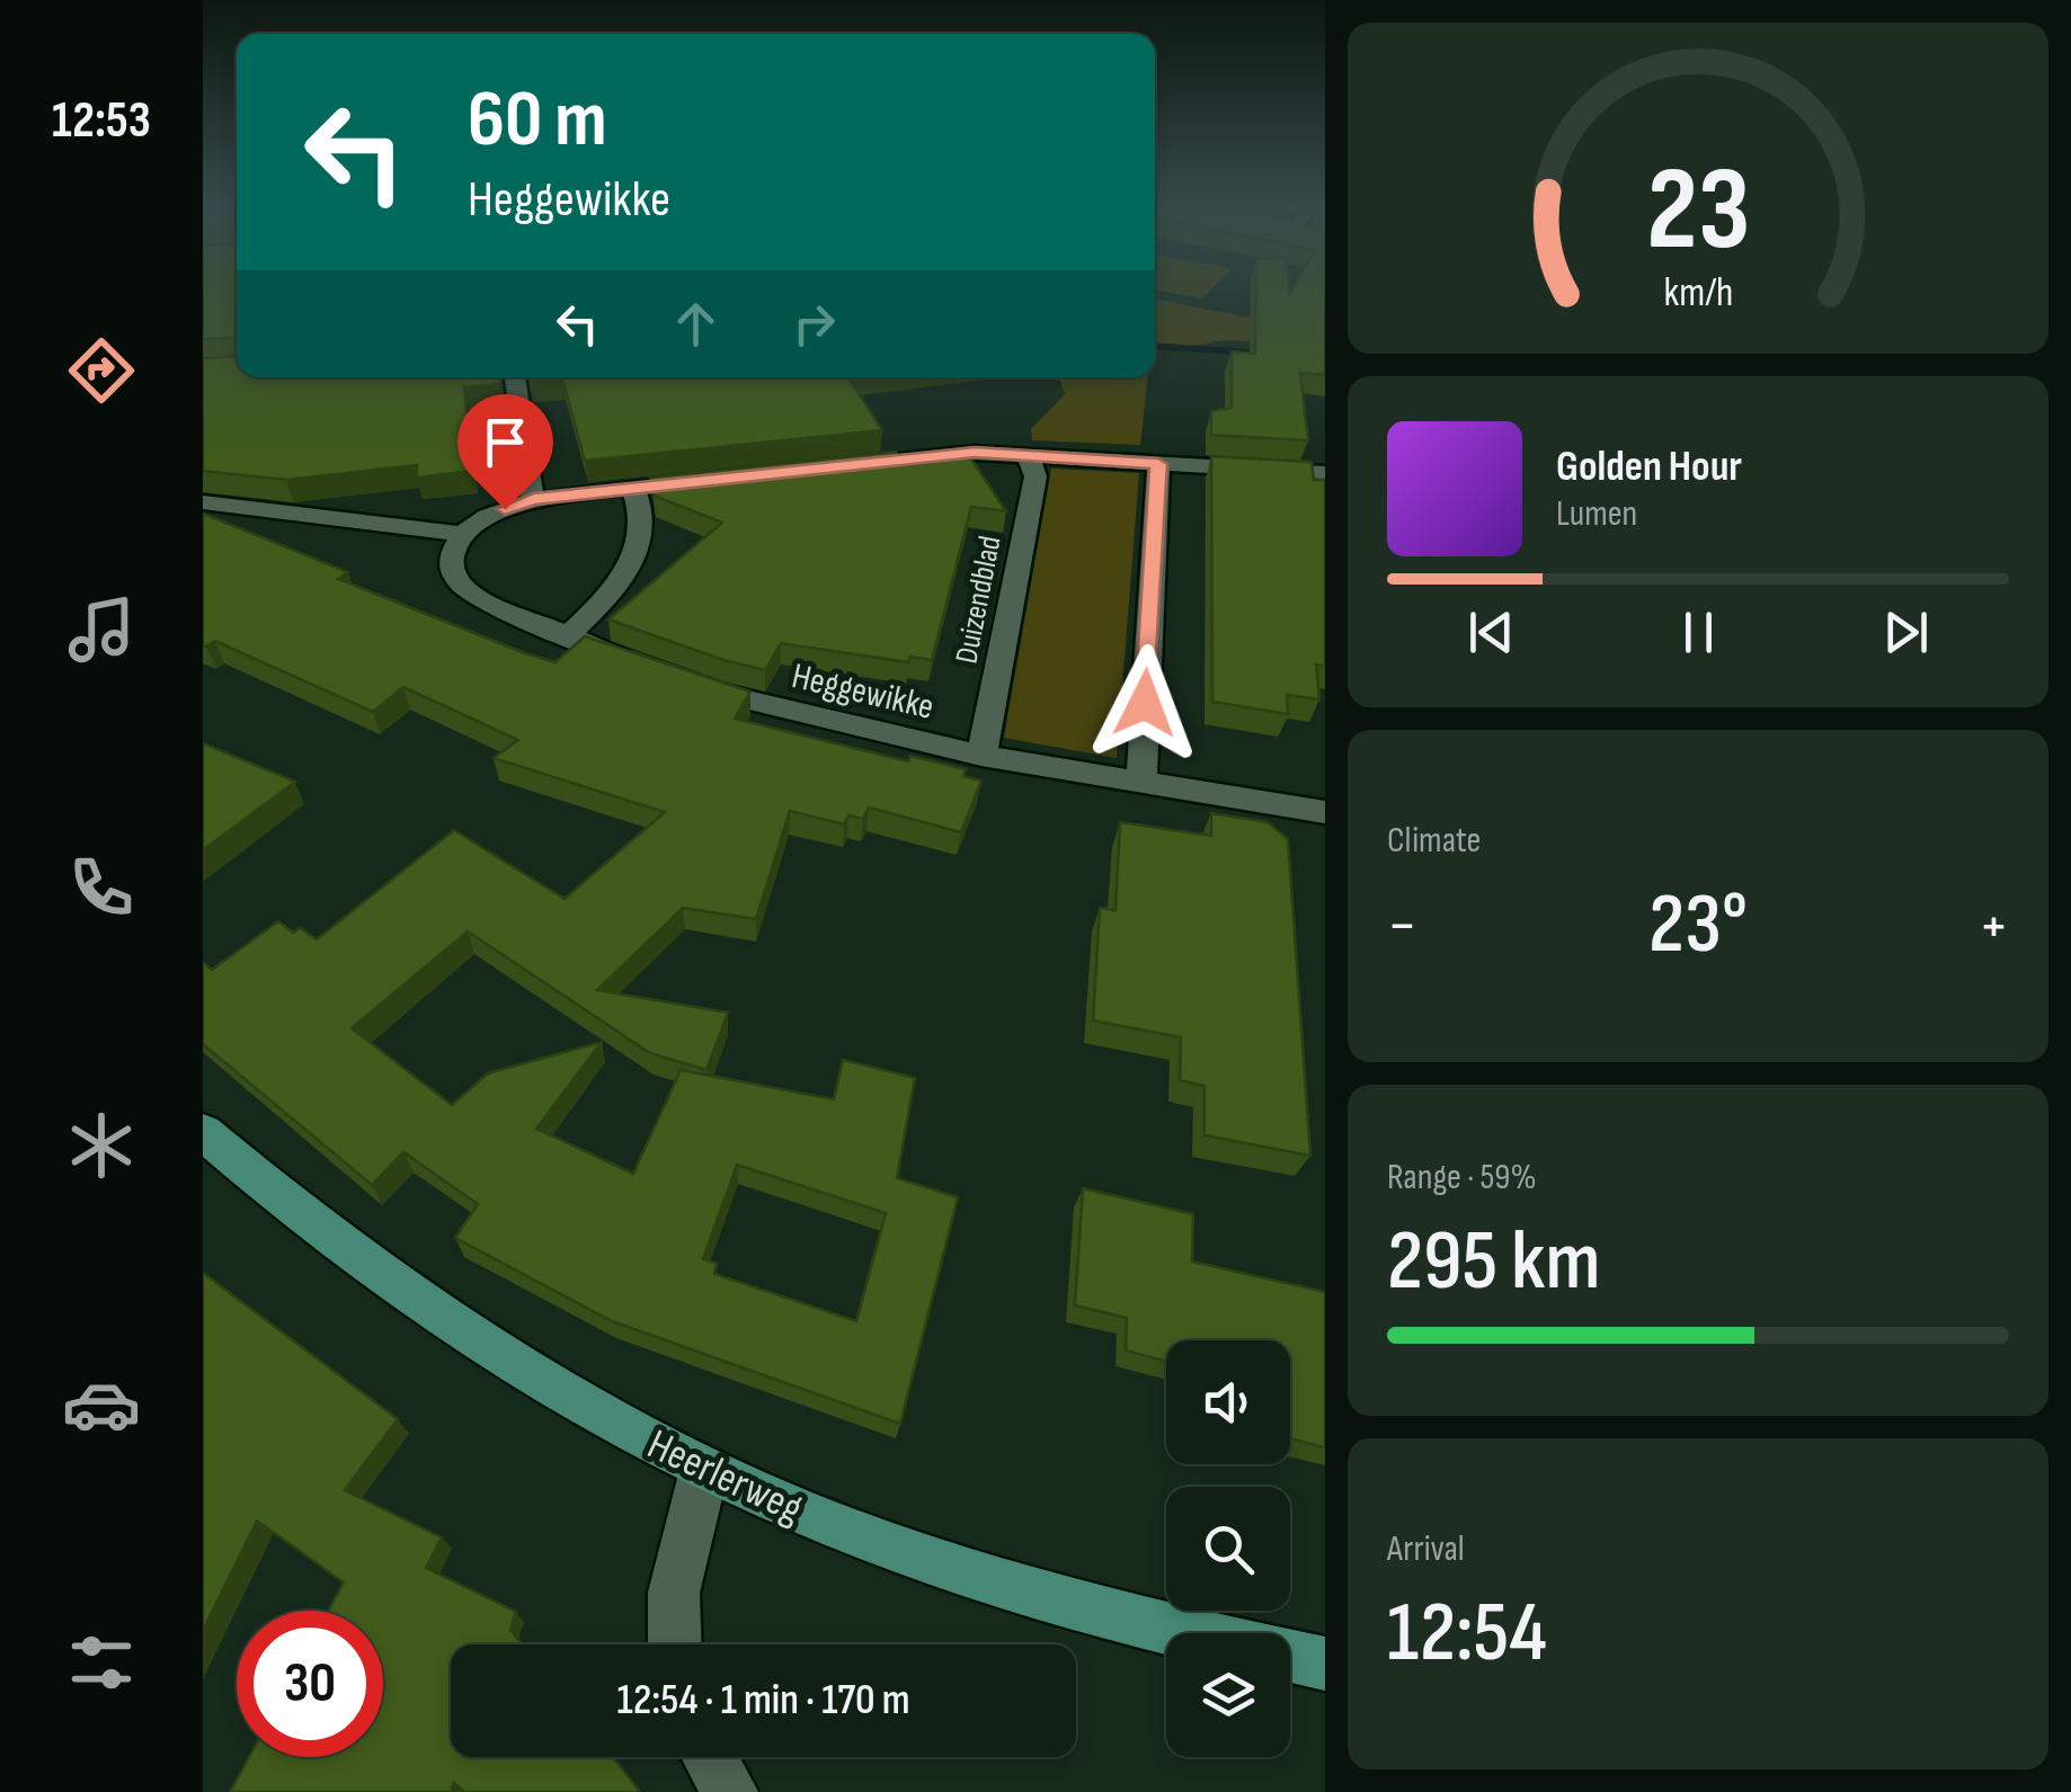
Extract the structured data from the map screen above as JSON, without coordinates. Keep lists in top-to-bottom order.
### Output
{
  "streets": {
    "main road": ["Heerlerweg"],
    "street": ["Duizendblad", "Heggewikke"]
  },
  "crossings": [
    ["Duizendblad", "Heggewikke"]
  ],
  "page": {
    "tabs": "12:53",
    "turn": ["60 m", "Heggewikke"],
    "song": ["Golden Hour", "Lumen"],
    "tile": [
      "Climate",
      ["Range · 59%", "295 km"],
      ["Arrival", "12:54"]
    ],
    "heat": ["−", "23°", "+"],
    "limit": "30",
    "trip": "12:54 · 1 min · 170 m",
    "gauge": ["23", "km/h"]
  }
}
